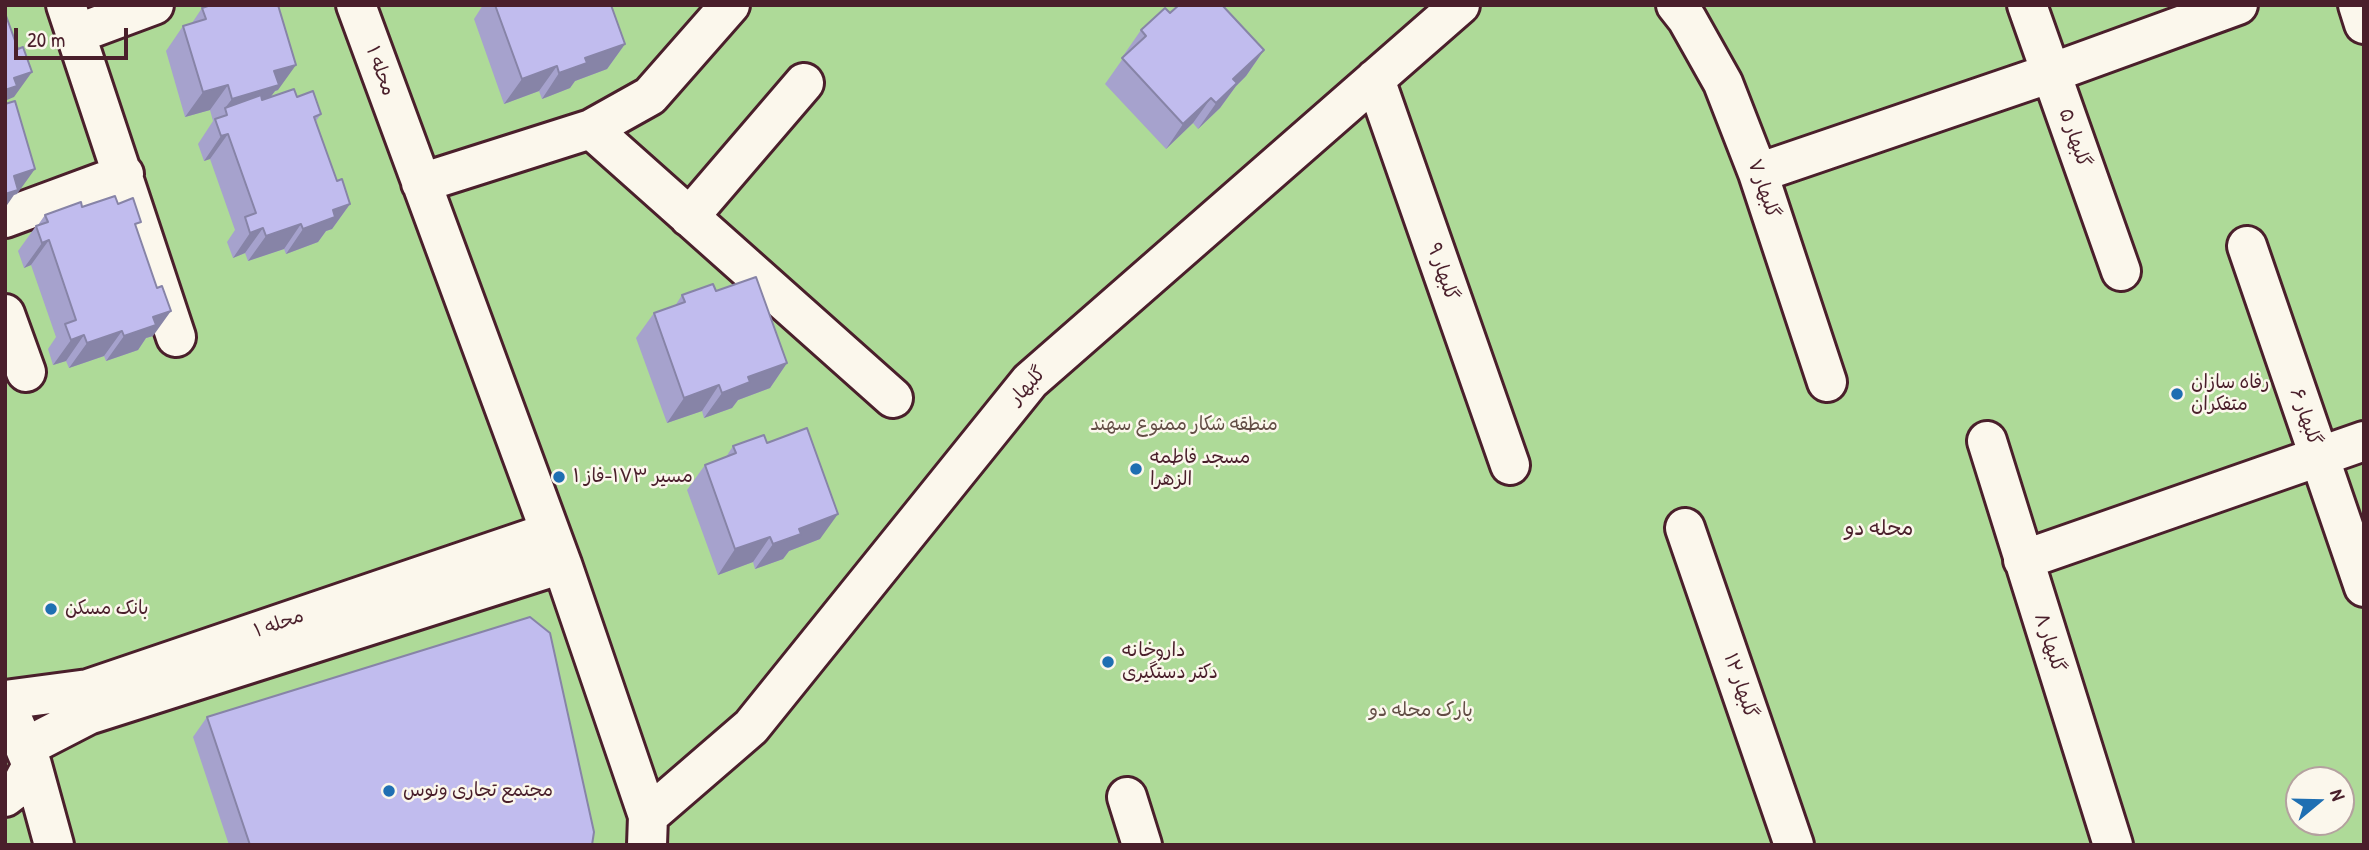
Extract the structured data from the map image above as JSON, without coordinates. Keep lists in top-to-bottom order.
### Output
{
  "streets": {
    "street": [
      "محله ۱",
      "گلبهار ۵",
      "گلبهار ۷",
      "گلبهار ۹",
      "گلبهار",
      "گلبهار ۶",
      "گلبهار ۸",
      "گلبهار ۱۲"
    ]
  },
  "crossings": [
    ["محله ۱", "گلبهار"],
    ["گلبهار ۹", "گلبهار"]
  ],
  "districts": ["محله دو"],
  "parks": ["منطقه شکار ممنوع سهند", "پارک محله دو"],
  "places": [
    "رفاه سازان متفکران",
    "مسجد فاطمه الزهرا",
    "مسیر ۱۷۳-فاز ۱",
    "بانک مسکن",
    "داروخانه دکتر دستگیری",
    "مجتمع تجاری ونوس"
  ],
  "scale_bar": "20 m",
  "north": "right"
}
